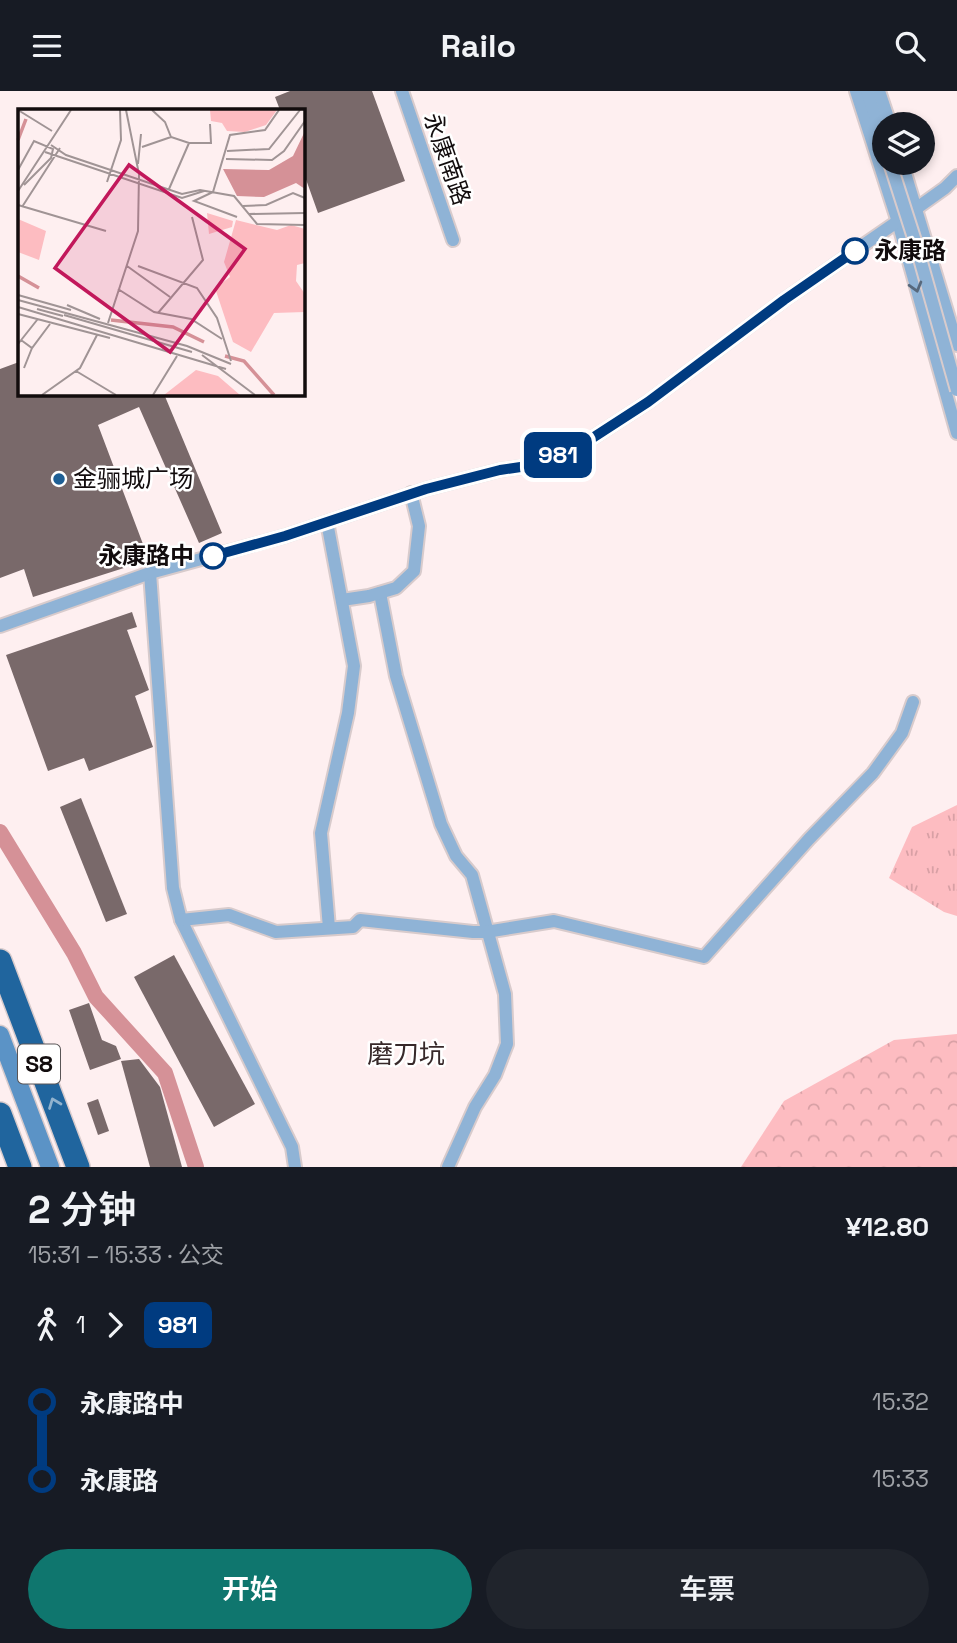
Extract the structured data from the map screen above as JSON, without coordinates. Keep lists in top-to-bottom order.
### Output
{
  "streets": {
    "highway": ["S8"],
    "street": ["永康南路"]
  },
  "districts": ["磨刀坑"],
  "places": ["永康路", "金骊城广场", "永康路中"],
  "lines": ["bus line 981"],
  "page": {
    "header": "Railo",
    "on_map": "981",
    "heading": ["2 分钟", "15:31 – 15:33 · 公交", "¥12.80"],
    "legs": ["1", "981"],
    "list": [
      {
        "name": "永康路中",
        "value": "15:32"
      },
      {
        "name": "永康路",
        "value": "15:33"
      }
    ],
    "buttons": ["开始", "车票"]
  }
}
